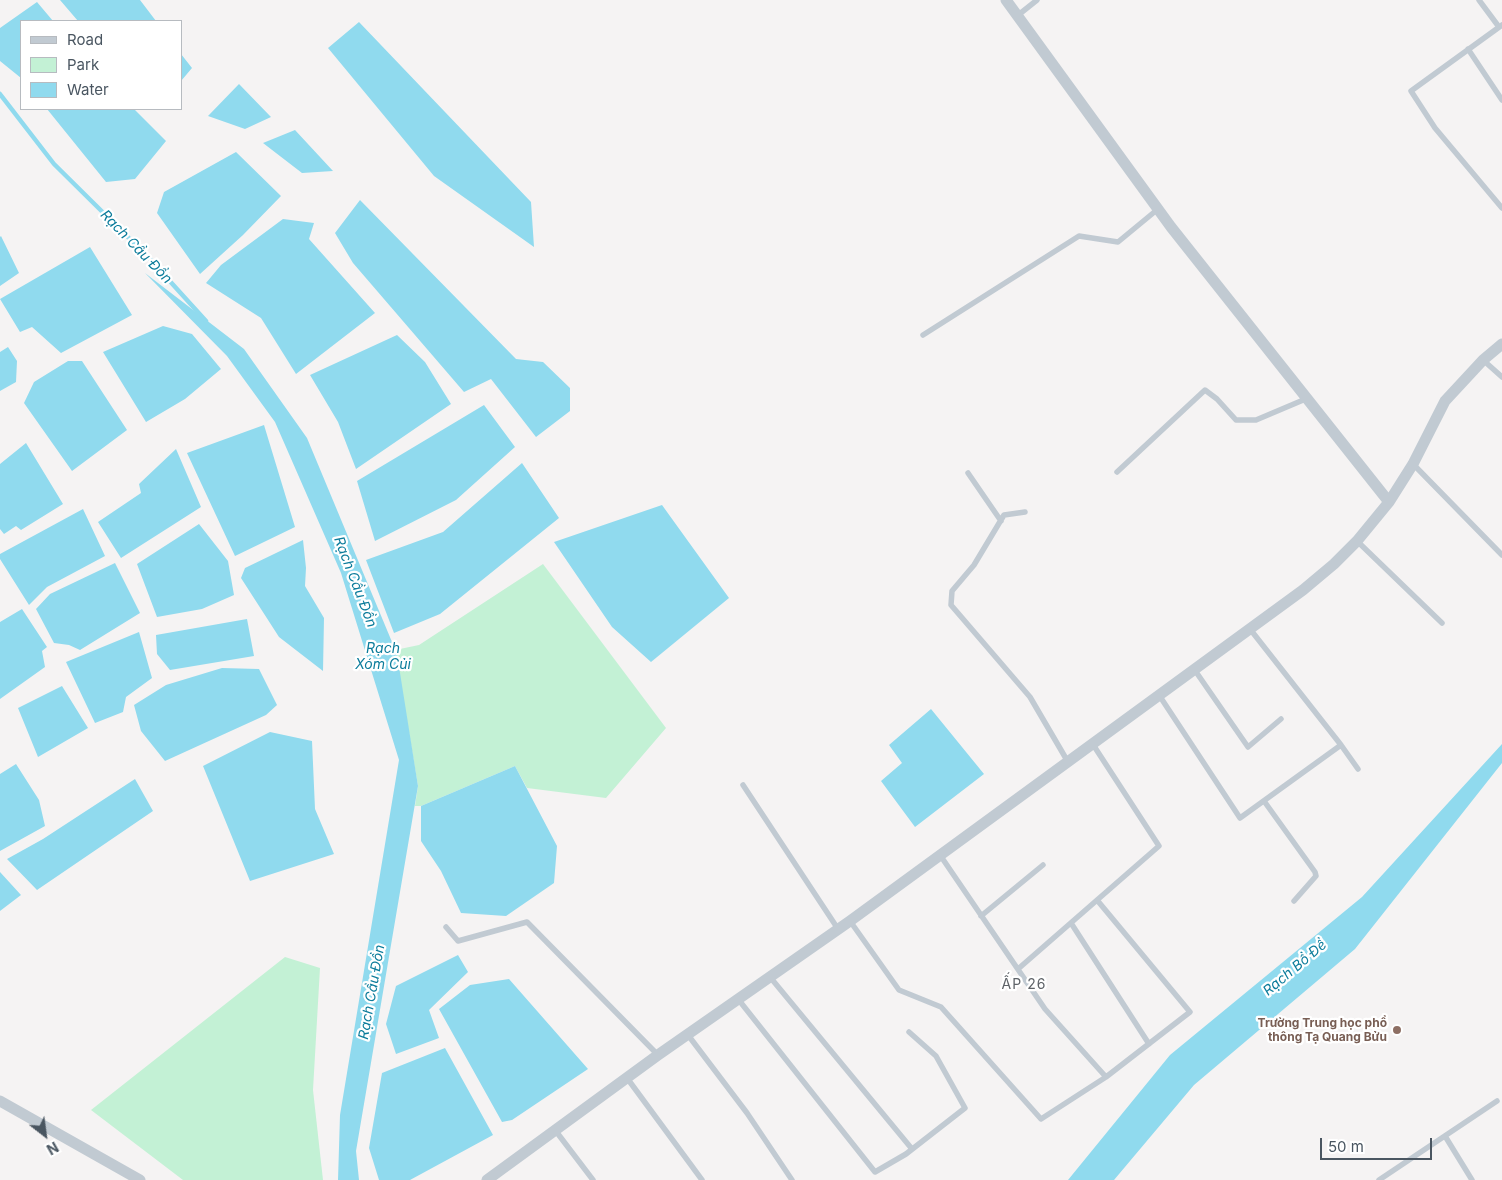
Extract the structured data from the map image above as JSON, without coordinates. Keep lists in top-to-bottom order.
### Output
{
  "districts": ["ẤP 26"],
  "water": ["Rạch Cầu Đồn", "Rạch Xóm Củi", "Rạch Bồ Đề"],
  "places": ["Trường Trung học phổ thông Tạ Quang Bửu"],
  "legend": ["Road", "Park", "Water"],
  "scale_bar": "50 m",
  "north": "bottom right"
}
